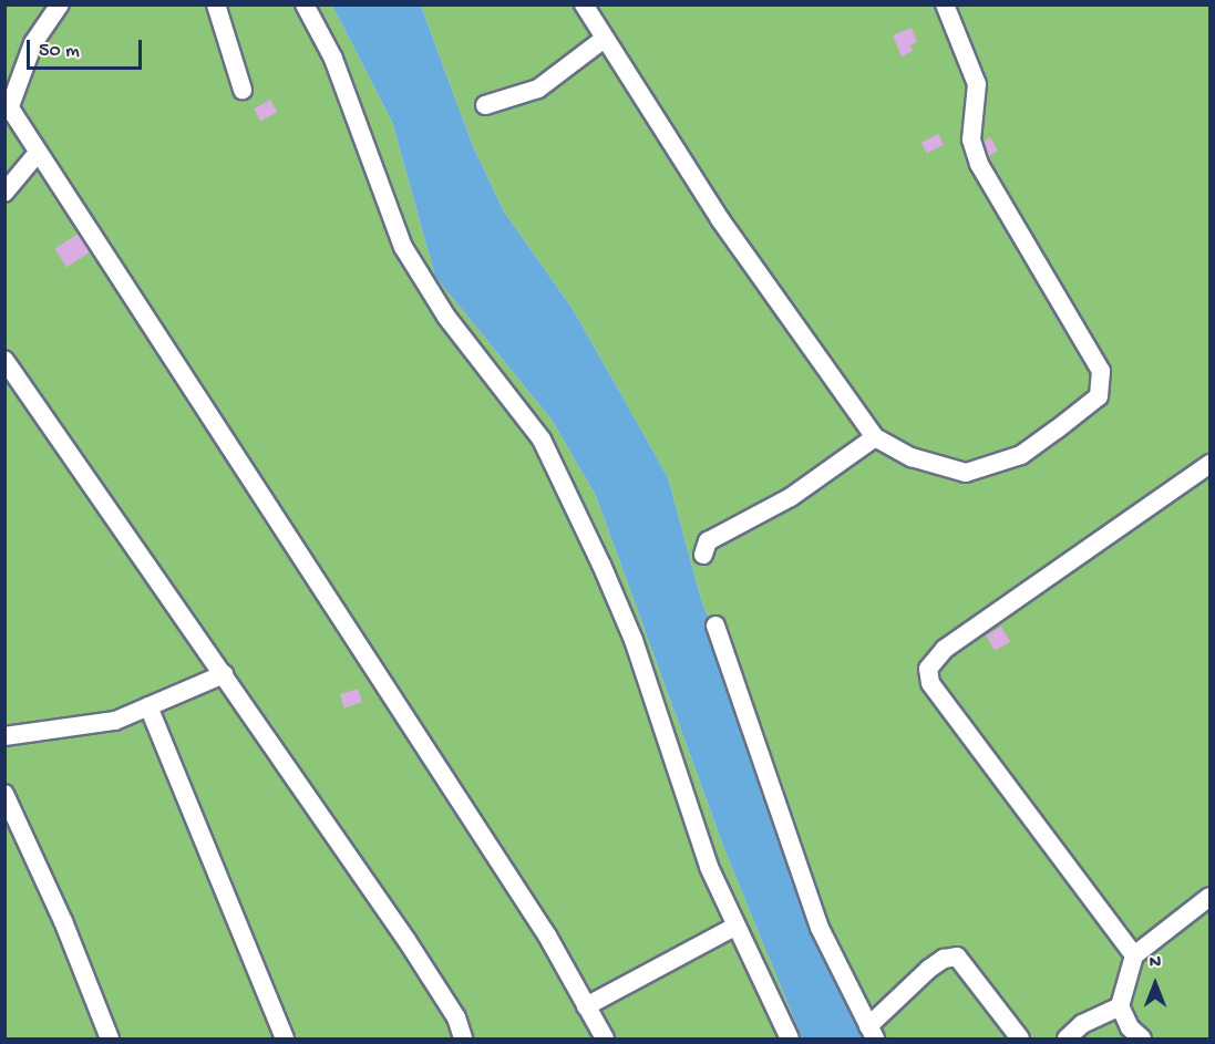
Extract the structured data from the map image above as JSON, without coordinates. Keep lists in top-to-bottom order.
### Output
{
  "scale_bar": "50 m",
  "north": "top"
}
